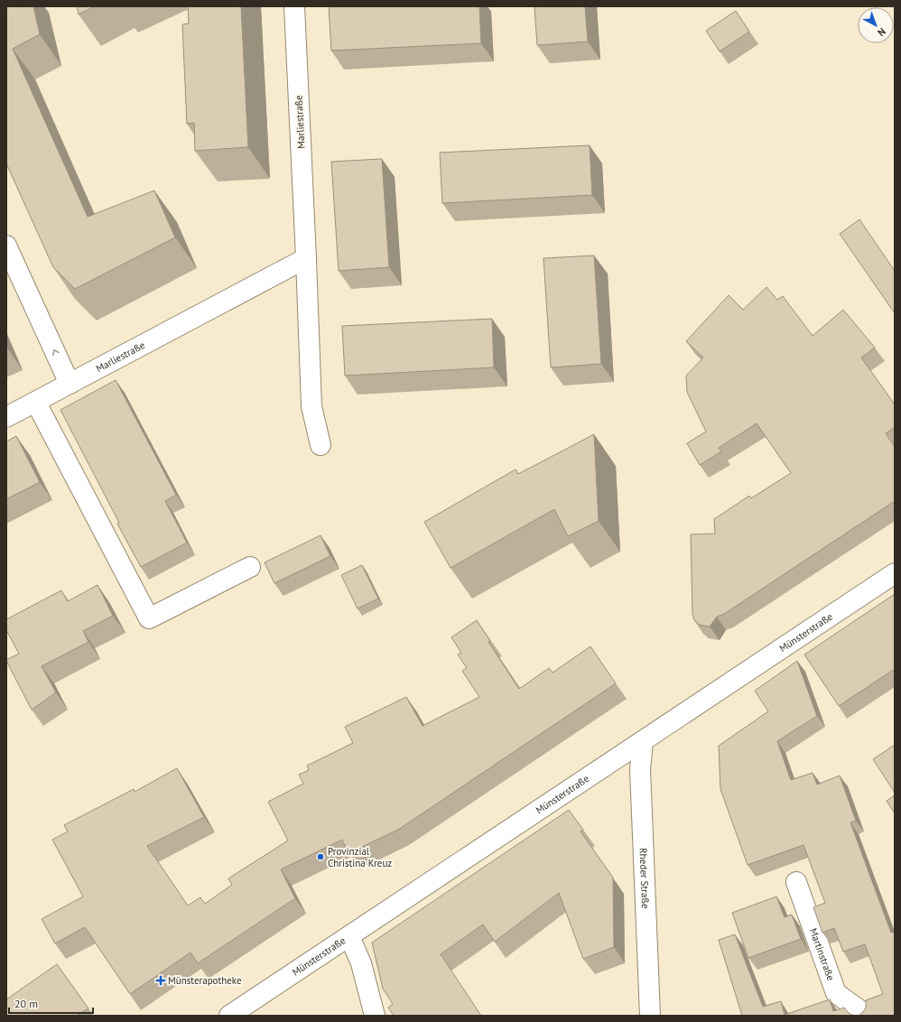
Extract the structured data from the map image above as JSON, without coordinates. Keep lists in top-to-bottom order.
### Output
{
  "streets": {
    "street": [
      "Marliestraße",
      "Münsterstraße",
      "Rheder Straße",
      "Martinstraße"
    ]
  },
  "crossings": [
    ["Münsterstraße", "Rheder Straße"]
  ],
  "places": {
    "other": ["Provinzial Christina Kreuz"],
    "health": ["Münsterapotheke"]
  },
  "scale_bar": "20 m",
  "north": "bottom right"
}
